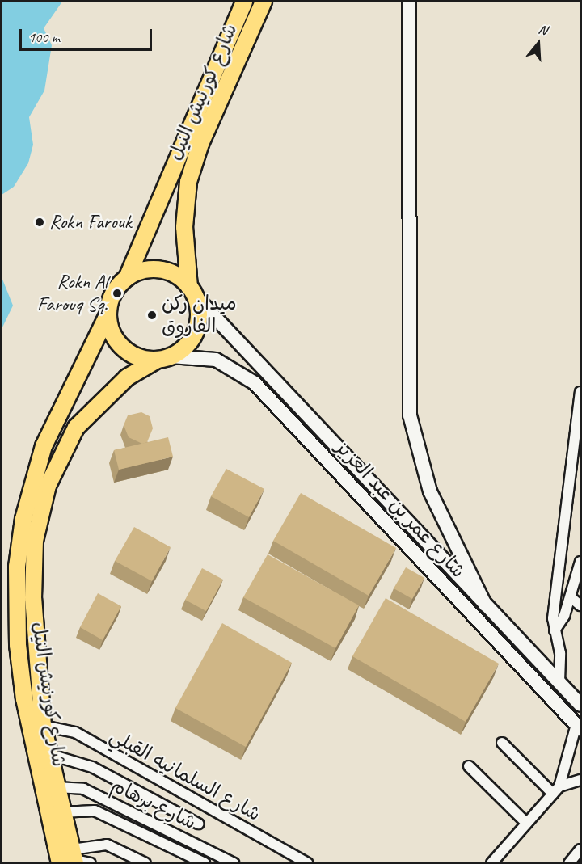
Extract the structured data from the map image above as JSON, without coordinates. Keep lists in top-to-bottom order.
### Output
{
  "streets": {
    "highway": ["شارع كورنيش النيل"],
    "main road": ["شارع عمر بن عبد العزيز"],
    "street": ["شارع السلمانيه القبلي", "شارع برهام"]
  },
  "crossings": [
    ["شارع كورنيش النيل", "شارع عمر بن عبد العزيز"],
    ["شارع كورنيش النيل", "شارع السلمانيه القبلي"],
    ["شارع كورنيش النيل", "شارع برهام"]
  ],
  "places": ["Rokn Farouk", "Rokn Al Farouq Sq.", "ميدان ركن الفاروق"],
  "scale_bar": "100 m",
  "north": "top"
}
